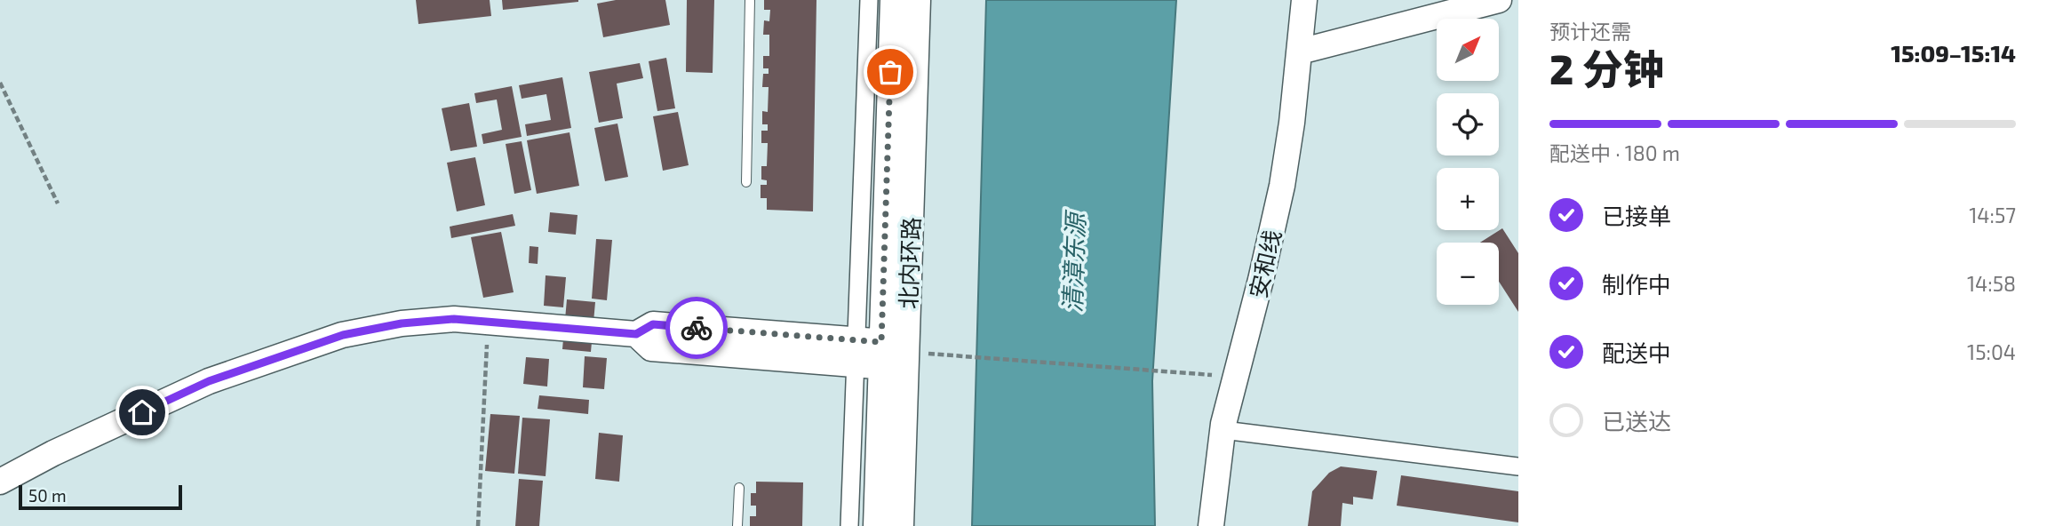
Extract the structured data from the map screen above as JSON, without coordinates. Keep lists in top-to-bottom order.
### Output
{
  "streets": {
    "main road": ["北内环路", "安和线"]
  },
  "water": ["清漳东源"],
  "scale_bar": "50 m",
  "north": "top right",
  "page": {
    "heading": ["2 分钟", "预计还需", "15:09–15:14"],
    "map_buttons": ["+", "−"],
    "bar": "配送中 · 180 m",
    "list": [
      ["已接单", "14:57"],
      ["制作中", "14:58"],
      ["配送中", "15:04"],
      "已送达"
    ],
    "scale": "50 m"
  }
}
